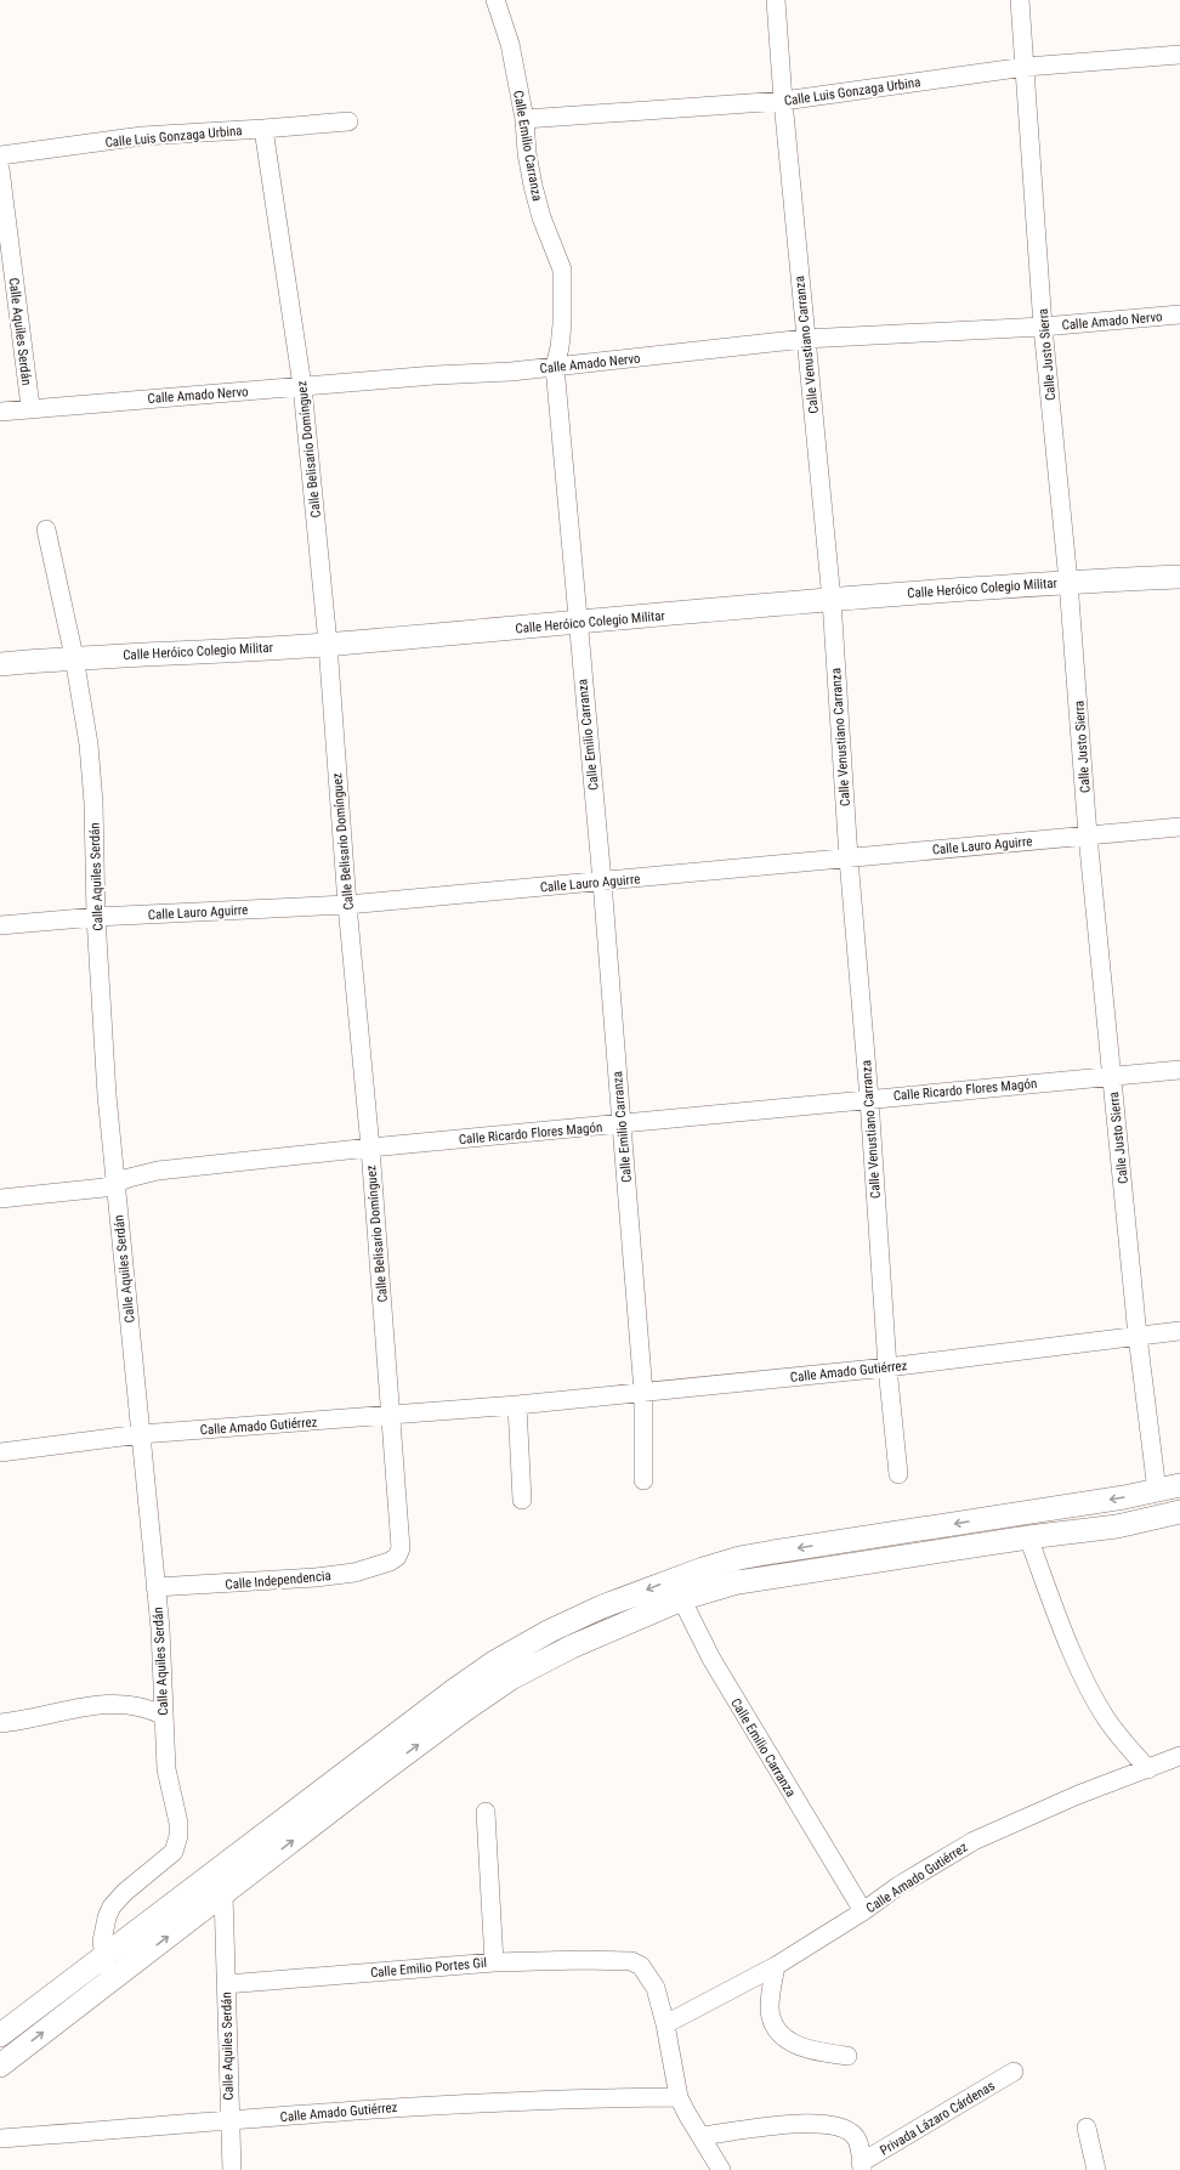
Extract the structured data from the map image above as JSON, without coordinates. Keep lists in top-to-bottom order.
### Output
{
  "streets": {
    "main road": ["Calle Heróico Colegio Militar"],
    "street": [
      "Calle Luis Gonzaga Urbina",
      "Calle Emilio Carranza",
      "Calle Amado Nervo",
      "Calle Aquiles Serdán",
      "Calle Venustiano Carranza",
      "Calle Justo Sierra",
      "Calle Belisario Domínguez",
      "Calle Lauro Aguirre",
      "Calle Ricardo Flores Magón",
      "Calle Amado Gutiérrez",
      "Calle Independencia",
      "Calle Emilio Portes Gil",
      "Privada Lázaro Cárdenas"
    ]
  },
  "crossings": [
    ["Calle Luis Gonzaga Urbina", "Calle Emilio Carranza"],
    ["Calle Luis Gonzaga Urbina", "Calle Venustiano Carranza"],
    ["Calle Luis Gonzaga Urbina", "Calle Justo Sierra"],
    ["Calle Luis Gonzaga Urbina", "Calle Belisario Domínguez"],
    ["Calle Emilio Carranza", "Calle Amado Nervo"],
    ["Calle Emilio Carranza", "Calle Heróico Colegio Militar"],
    ["Calle Emilio Carranza", "Calle Lauro Aguirre"],
    ["Calle Emilio Carranza", "Calle Ricardo Flores Magón"],
    ["Calle Emilio Carranza", "Calle Amado Gutiérrez"],
    ["Calle Amado Nervo", "Calle Aquiles Serdán"],
    ["Calle Amado Nervo", "Calle Venustiano Carranza"],
    ["Calle Amado Nervo", "Calle Justo Sierra"],
    ["Calle Amado Nervo", "Calle Belisario Domínguez"],
    ["Calle Aquiles Serdán", "Calle Heróico Colegio Militar"],
    ["Calle Aquiles Serdán", "Calle Lauro Aguirre"],
    ["Calle Aquiles Serdán", "Calle Ricardo Flores Magón"],
    ["Calle Aquiles Serdán", "Calle Amado Gutiérrez"],
    ["Calle Aquiles Serdán", "Calle Independencia"],
    ["Calle Aquiles Serdán", "Calle Emilio Portes Gil"],
    ["Calle Venustiano Carranza", "Calle Heróico Colegio Militar"],
    ["Calle Venustiano Carranza", "Calle Lauro Aguirre"],
    ["Calle Venustiano Carranza", "Calle Ricardo Flores Magón"],
    ["Calle Venustiano Carranza", "Calle Amado Gutiérrez"],
    ["Calle Justo Sierra", "Calle Heróico Colegio Militar"],
    ["Calle Justo Sierra", "Calle Lauro Aguirre"],
    ["Calle Justo Sierra", "Calle Ricardo Flores Magón"],
    ["Calle Justo Sierra", "Calle Amado Gutiérrez"],
    ["Calle Belisario Domínguez", "Calle Heróico Colegio Militar"],
    ["Calle Belisario Domínguez", "Calle Lauro Aguirre"],
    ["Calle Belisario Domínguez", "Calle Ricardo Flores Magón"],
    ["Calle Belisario Domínguez", "Calle Amado Gutiérrez"],
    ["Calle Belisario Domínguez", "Calle Independencia"],
    ["Calle Amado Gutiérrez", "Calle Emilio Portes Gil"]
  ]
}
